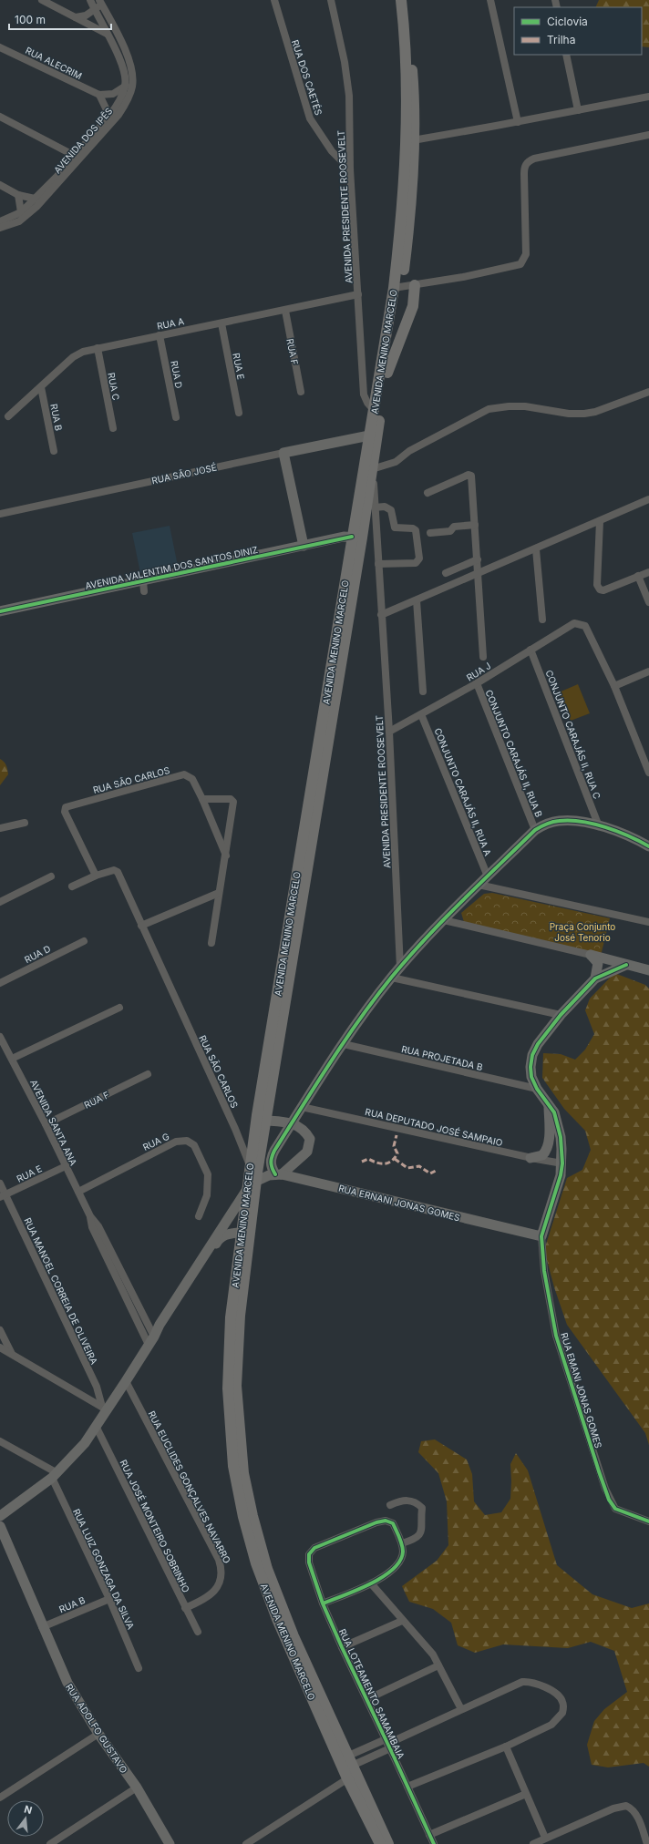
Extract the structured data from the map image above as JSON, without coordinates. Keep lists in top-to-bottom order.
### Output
{
  "streets": {
    "main road": ["AVENIDA MENINO MARCELO"],
    "street": [
      "RUA ALECRIM",
      "RUA DOS CAETÉS",
      "AVENIDA DOS IPÊS",
      "AVENIDA PRESIDENTE ROOSEVELT",
      "RUA A",
      "RUA F",
      "RUA E",
      "RUA D",
      "RUA C",
      "RUA B",
      "RUA SÃO JOSÉ",
      "AVENIDA VALENTIM DOS SANTOS DINIZ",
      "RUA J",
      "CONJUNTO CARAJÁS II, RUA C",
      "CONJUNTO CARAJÁS II, RUA B",
      "RUA SÃO CARLOS",
      "CONJUNTO CARAJÁS II, RUA A",
      "RUA PROJETADA B",
      "AVENIDA SANTA ANA",
      "RUA DEPUTADO JOSÉ SAMPAIO",
      "RUA G",
      "RUA ERNANI JONAS GOMES",
      "RUA MANOEL CORREIA DE OLIVEIRA",
      "RUA EMANI JONAS GOMES",
      "RUA EUCLIDES GONÇALVES NAVARRO",
      "RUA JOSÉ MONTEIRO SOBRINHO",
      "RUA LUIZ GONZAGA DA SILVA",
      "RUA LOTEAMENTO SAMAMBAIA",
      "RUA ADOLFO GUSTAVO"
    ]
  },
  "crossings": [
    ["RUA DOS CAETÉS", "AVENIDA PRESIDENTE ROOSEVELT"],
    ["AVENIDA PRESIDENTE ROOSEVELT", "RUA A"],
    ["AVENIDA PRESIDENTE ROOSEVELT", "AVENIDA MENINO MARCELO"],
    ["AVENIDA PRESIDENTE ROOSEVELT", "RUA J"],
    ["RUA A", "RUA F"],
    ["RUA A", "RUA E"],
    ["RUA A", "RUA D"],
    ["RUA A", "RUA C"],
    ["RUA A", "RUA B"],
    ["RUA F", "AVENIDA SANTA ANA"],
    ["AVENIDA MENINO MARCELO", "RUA SÃO JOSÉ"],
    ["AVENIDA MENINO MARCELO", "AVENIDA VALENTIM DOS SANTOS DINIZ"],
    ["AVENIDA MENINO MARCELO", "RUA SÃO CARLOS"],
    ["RUA E", "AVENIDA SANTA ANA"],
    ["RUA E", "RUA MANOEL CORREIA DE OLIVEIRA"],
    ["RUA B", "RUA LUIZ GONZAGA DA SILVA"],
    ["RUA B", "RUA ADOLFO GUSTAVO"],
    ["RUA J", "CONJUNTO CARAJÁS II, RUA C"],
    ["RUA J", "CONJUNTO CARAJÁS II, RUA B"],
    ["RUA J", "CONJUNTO CARAJÁS II, RUA A"],
    ["AVENIDA SANTA ANA", "RUA G"],
    ["RUA ERNANI JONAS GOMES", "RUA EMANI JONAS GOMES"],
    ["RUA EUCLIDES GONÇALVES NAVARRO", "RUA JOSÉ MONTEIRO SOBRINHO"]
  ],
  "parks": ["Praça Conjunto José Tenorio"],
  "legend": ["Ciclovia", "Trilha"],
  "scale_bar": "100 m",
  "north": "top"
}
